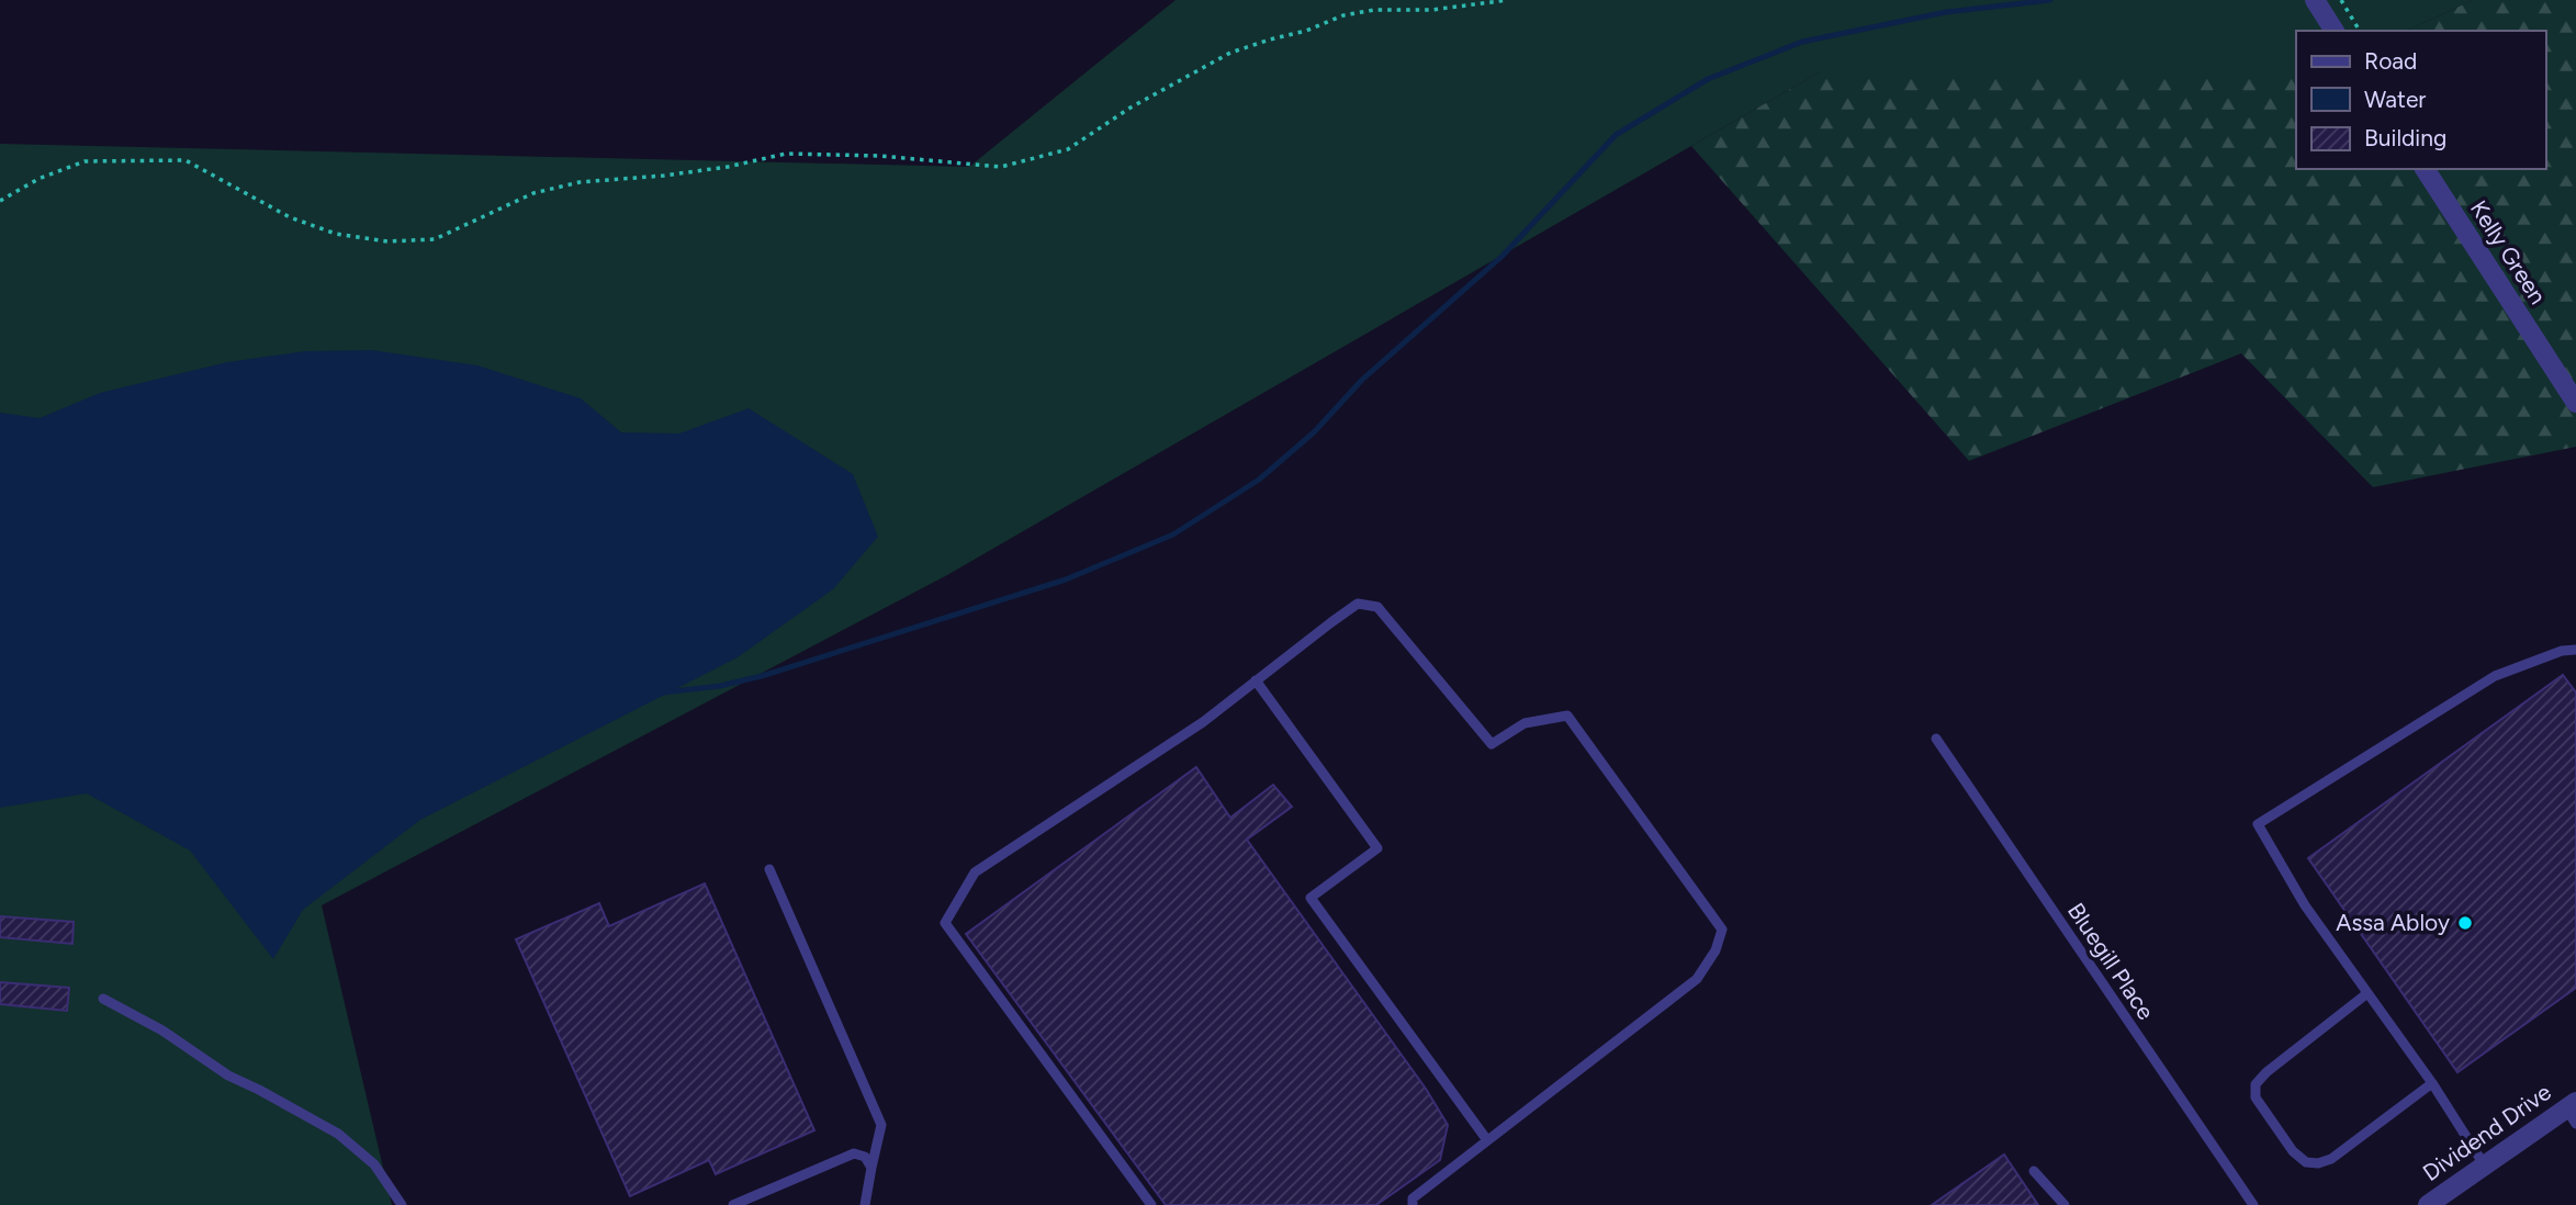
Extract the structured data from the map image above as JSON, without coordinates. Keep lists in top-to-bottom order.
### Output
{
  "streets": {
    "street": ["Kelly Green", "Dividend Drive"],
    "lane": ["Bluegill Place"]
  },
  "places": ["Assa Abloy"],
  "legend": ["Road", "Water", "Building"]
}
